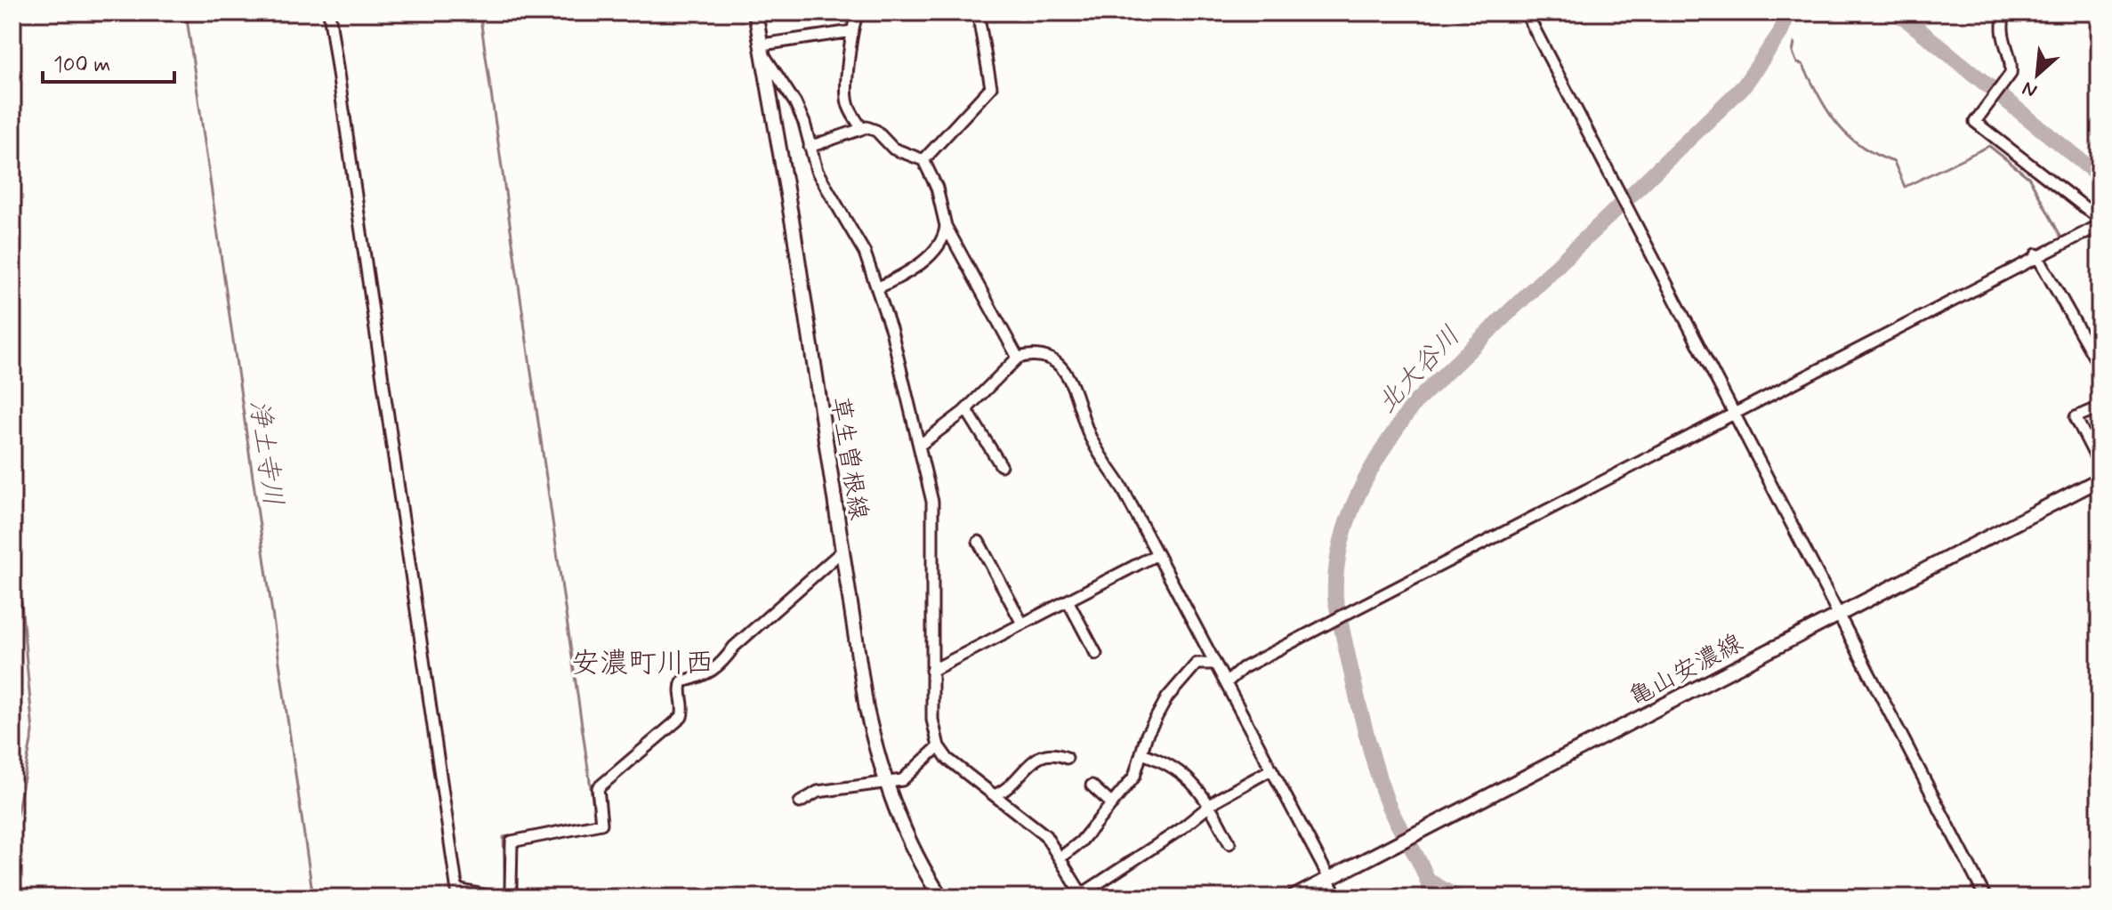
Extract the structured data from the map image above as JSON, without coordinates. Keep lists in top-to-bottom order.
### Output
{
  "streets": {
    "main road": ["草生曽根線", "亀山安濃線"]
  },
  "districts": ["安濃町川西"],
  "water": ["北大谷川", "浄土寺川"],
  "scale_bar": "100 m",
  "north": "bottom left"
}
